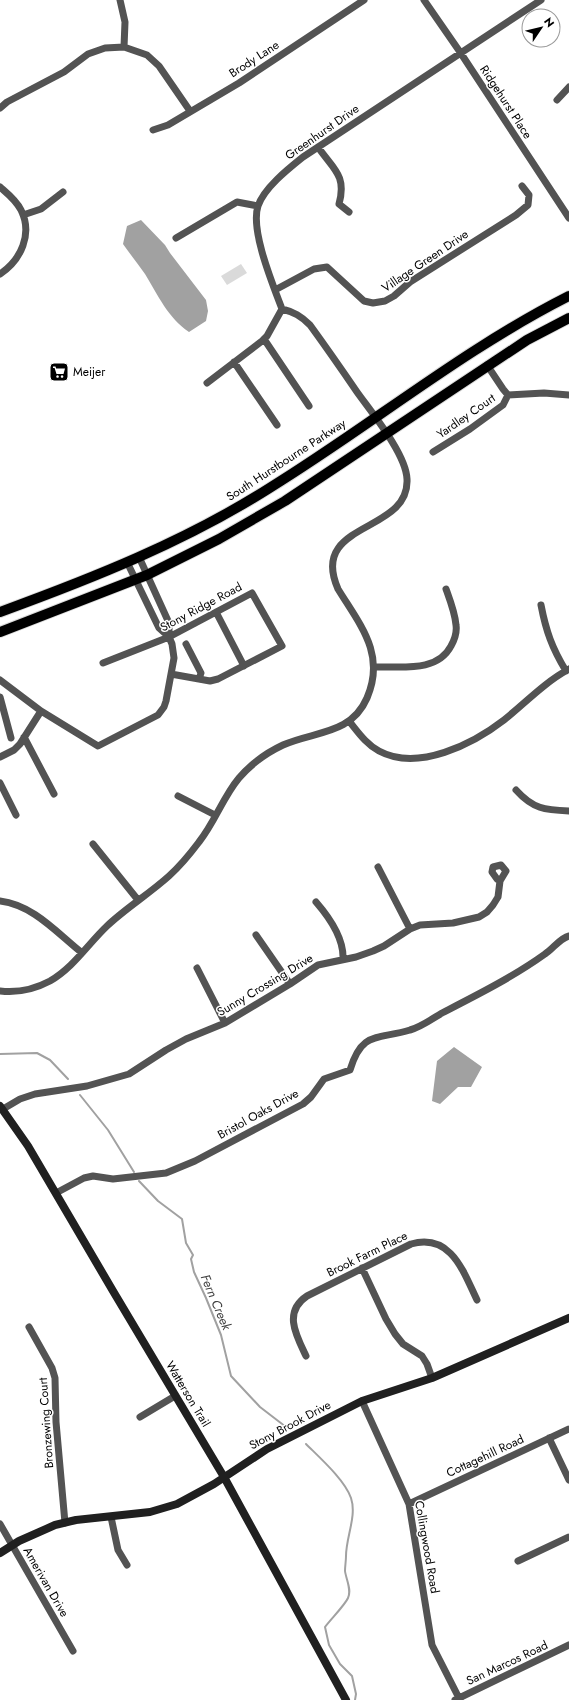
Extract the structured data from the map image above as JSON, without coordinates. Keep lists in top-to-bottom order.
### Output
{
  "streets": {
    "main road": ["South Hurstbourne Parkway", "Watterson Trail", "Stony Brook Drive"],
    "street": [
      "Brody Lane",
      "Ridgehurst Place",
      "Greenhurst Drive",
      "Village Green Drive",
      "Yardley Court",
      "Stony Ridge Road",
      "Sunny Crossing Drive",
      "Bristol Oaks Drive",
      "Brook Farm Place",
      "Bronzewing Court",
      "Cottagehill Road",
      "Collingwood Road",
      "Amerivan Drive",
      "San Marcos Road"
    ]
  },
  "crossings": [
    ["Ridgehurst Place", "Greenhurst Drive"],
    ["Greenhurst Drive", "Village Green Drive"],
    ["Sunny Crossing Drive", "Watterson Trail"],
    ["Bristol Oaks Drive", "Watterson Trail"],
    ["Watterson Trail", "Stony Brook Drive"],
    ["Bronzewing Court", "Stony Brook Drive"],
    ["Stony Brook Drive", "Collingwood Road"],
    ["Stony Brook Drive", "Amerivan Drive"],
    ["Cottagehill Road", "Collingwood Road"],
    ["Collingwood Road", "San Marcos Road"]
  ],
  "water": ["Fern Creek"],
  "places": {
    "supermarket": ["Meijer"]
  },
  "north": "top right"
}
